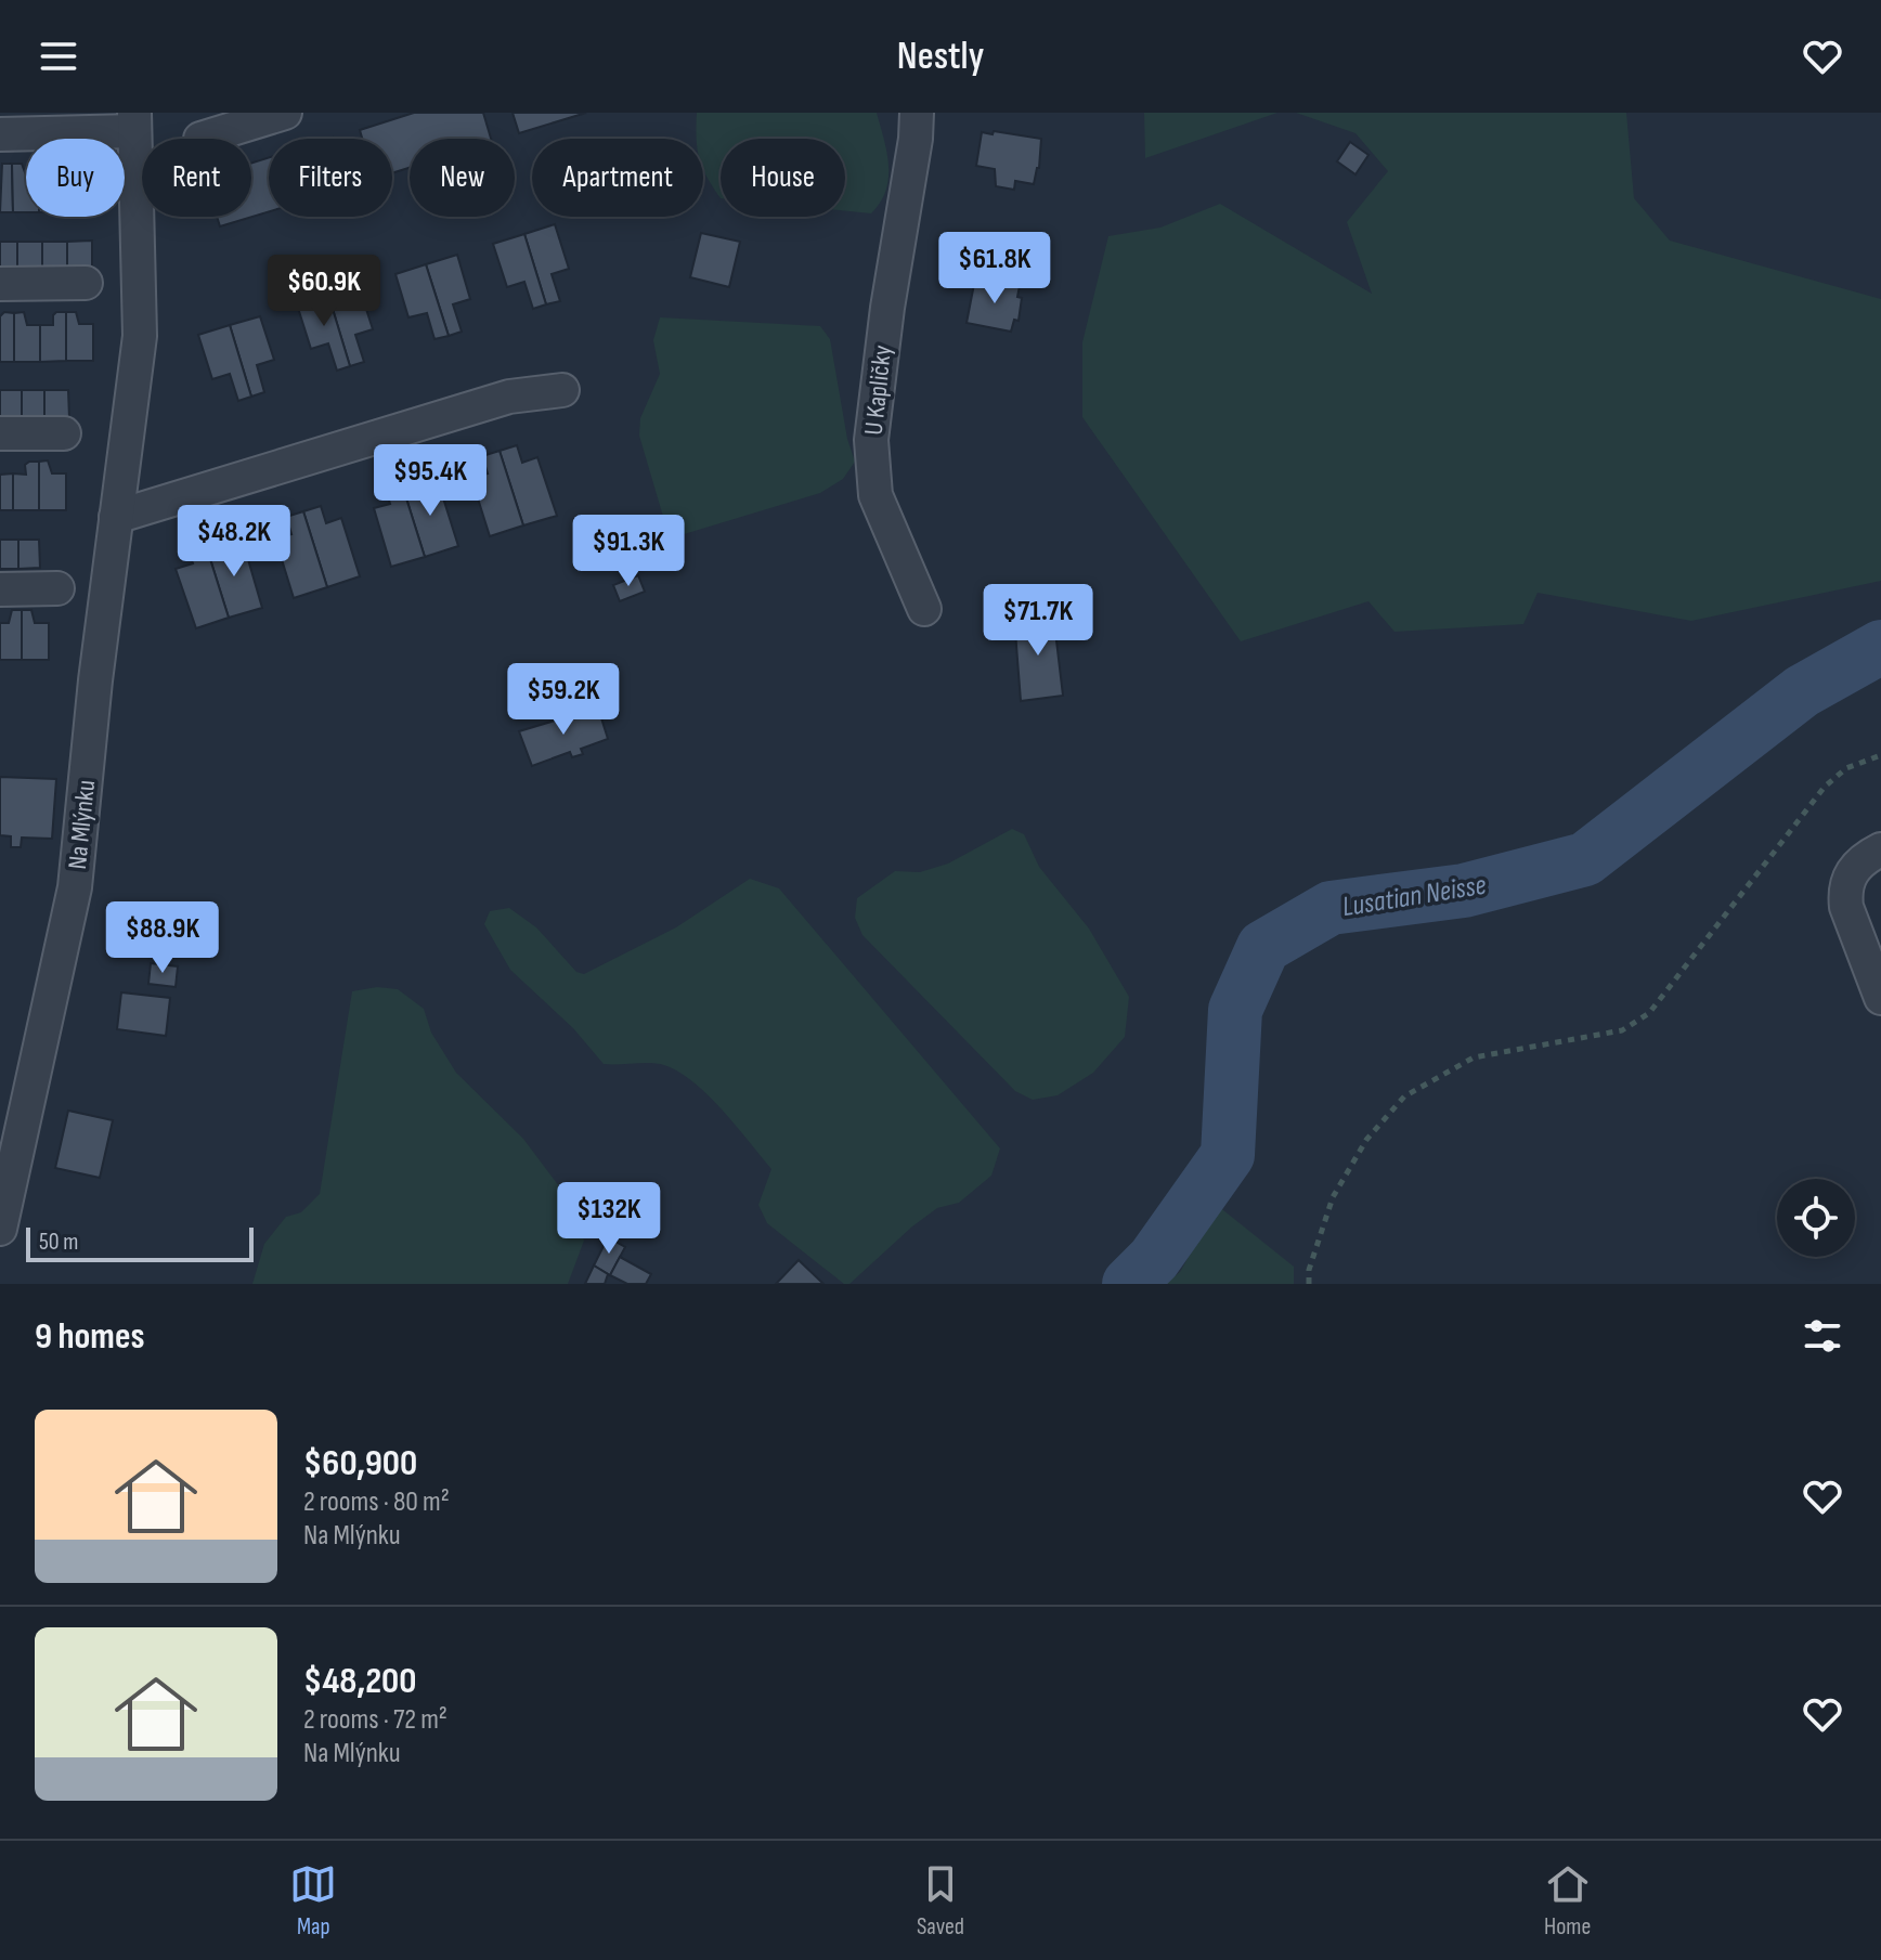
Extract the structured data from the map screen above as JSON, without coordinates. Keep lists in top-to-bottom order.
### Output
{
  "streets": {
    "street": ["U Kapličky", "Na Mlýnku"]
  },
  "water": ["Lusatian Neisse"],
  "scale_bar": "50 m",
  "page": {
    "header": "Nestly",
    "chip": [
      "Buy",
      "Rent",
      "Filters",
      "New",
      "Apartment",
      "House"
    ],
    "price": [
      "$61.8K",
      "$60.9K",
      "$95.4K",
      "$48.2K",
      "$91.3K",
      "$71.7K",
      "$59.2K",
      "$88.9K",
      "$132K"
    ],
    "scale": "50 m",
    "heading": "9 homes",
    "list": [
      {
        "name": "$60,900",
        "note": "2 rooms · 80 m² · Na Mlýnku"
      },
      {
        "name": "$48,200",
        "note": "2 rooms · 72 m² · Na Mlýnku"
      }
    ],
    "tabs": ["Map", "Saved", "Home"]
  }
}
